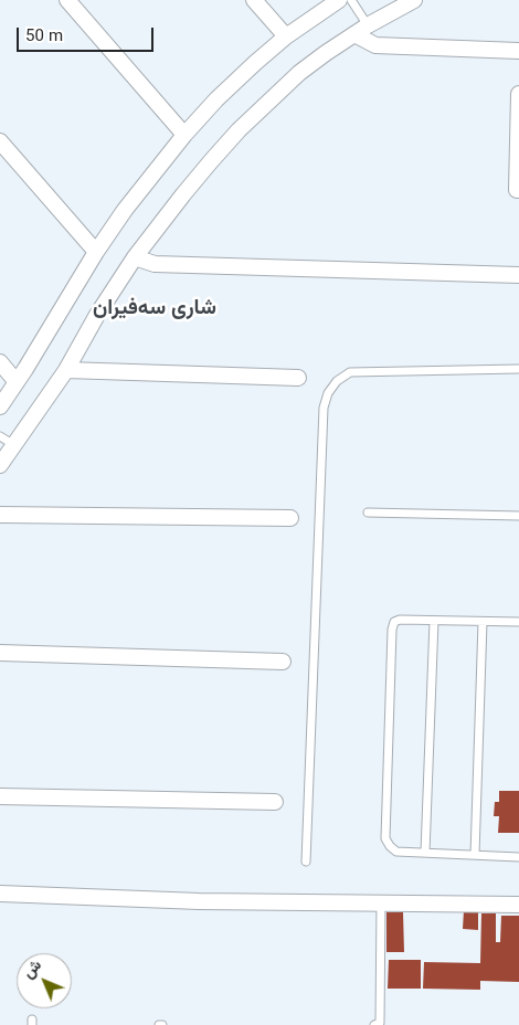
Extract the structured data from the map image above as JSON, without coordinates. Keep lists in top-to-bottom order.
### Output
{
  "districts": ["شاری سەفیران"],
  "scale_bar": "50 m",
  "north": "top left"
}
